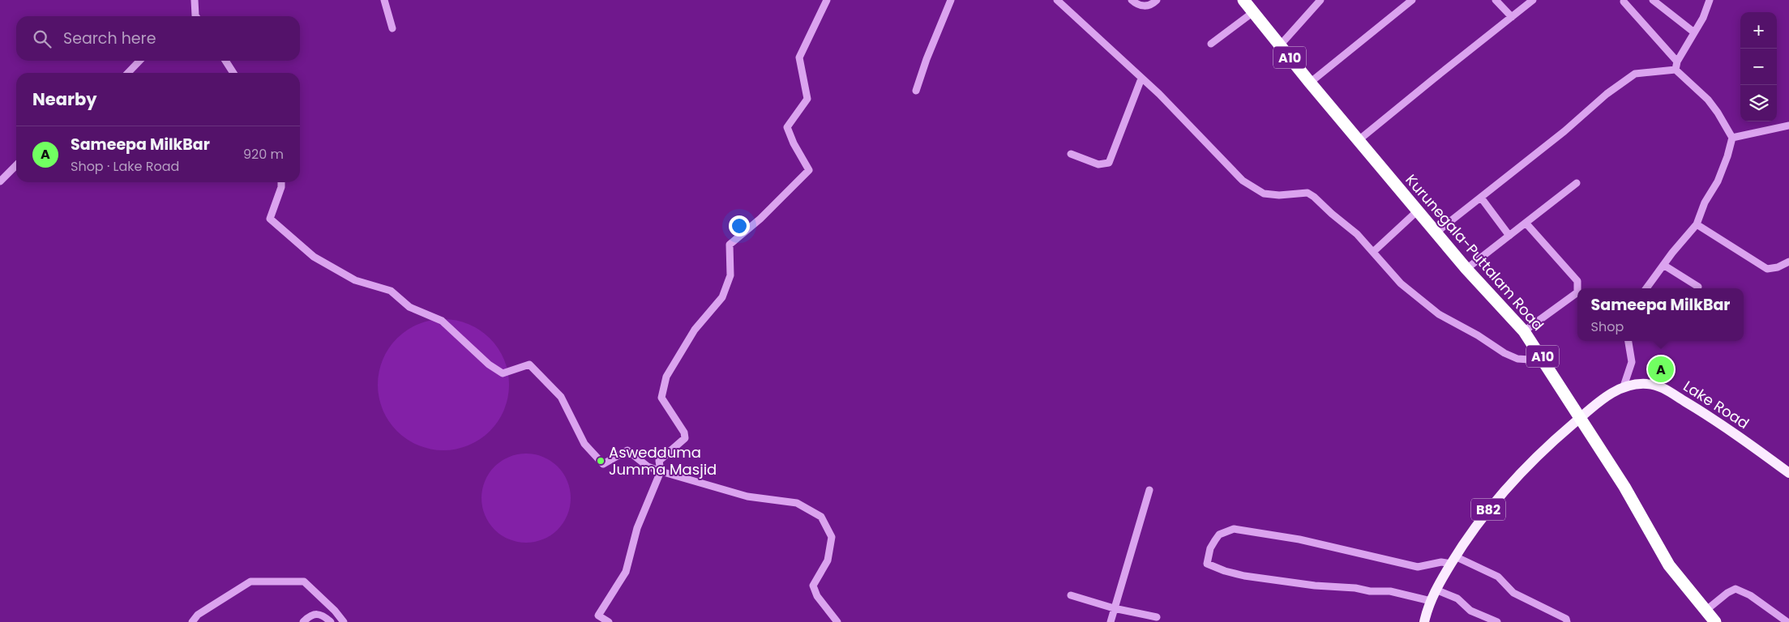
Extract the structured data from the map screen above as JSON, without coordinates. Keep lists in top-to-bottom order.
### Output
{
  "streets": {
    "highway": ["A10", "Kurunegala-Puttalam Road"],
    "main road": ["Lake Road", "B82"]
  },
  "crossings": [
    ["Kurunegala-Puttalam Road", "Lake Road"],
    ["Kurunegala-Puttalam Road", "B82"],
    ["Lake Road", "B82"]
  ],
  "places": ["Aswedduma Jumma Masjid"],
  "page": {
    "map_buttons": ["+", "−"],
    "search": "Search here",
    "heading": "Nearby",
    "list": [
      {
        "mark": "A",
        "name": "Sameepa MilkBar",
        "note": "Shop · Lake Road",
        "value": "920 m"
      }
    ],
    "popup": ["Sameepa MilkBar", "Shop"],
    "pins": "A"
  }
}
